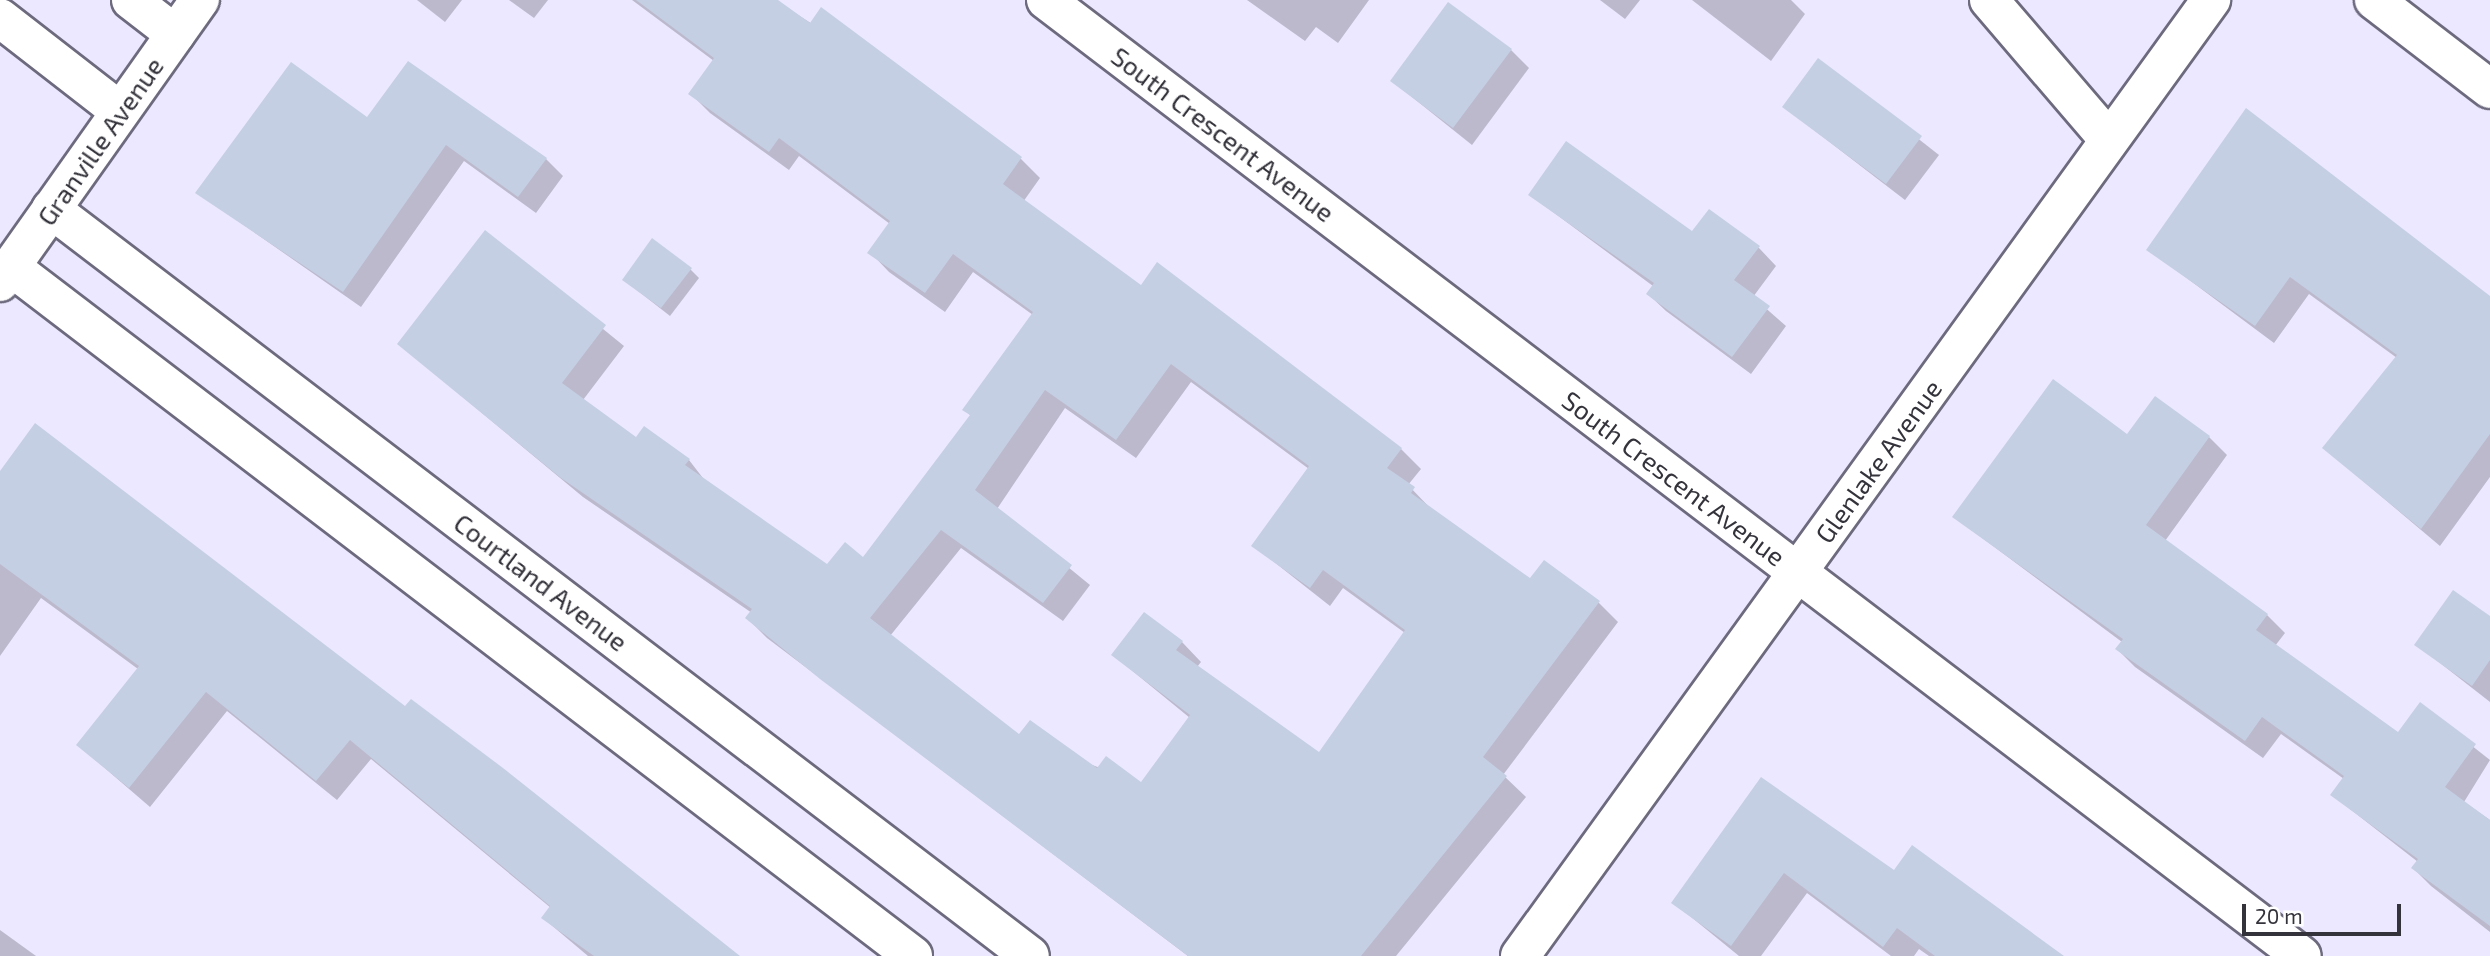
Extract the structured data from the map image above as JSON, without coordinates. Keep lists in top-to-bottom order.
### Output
{
  "streets": {
    "street": [
      "South Crescent Avenue",
      "Granville Avenue",
      "Glenlake Avenue",
      "Courtland Avenue"
    ]
  },
  "crossings": [
    ["South Crescent Avenue", "Glenlake Avenue"],
    ["Granville Avenue", "Courtland Avenue"]
  ],
  "scale_bar": "20 m"
}
